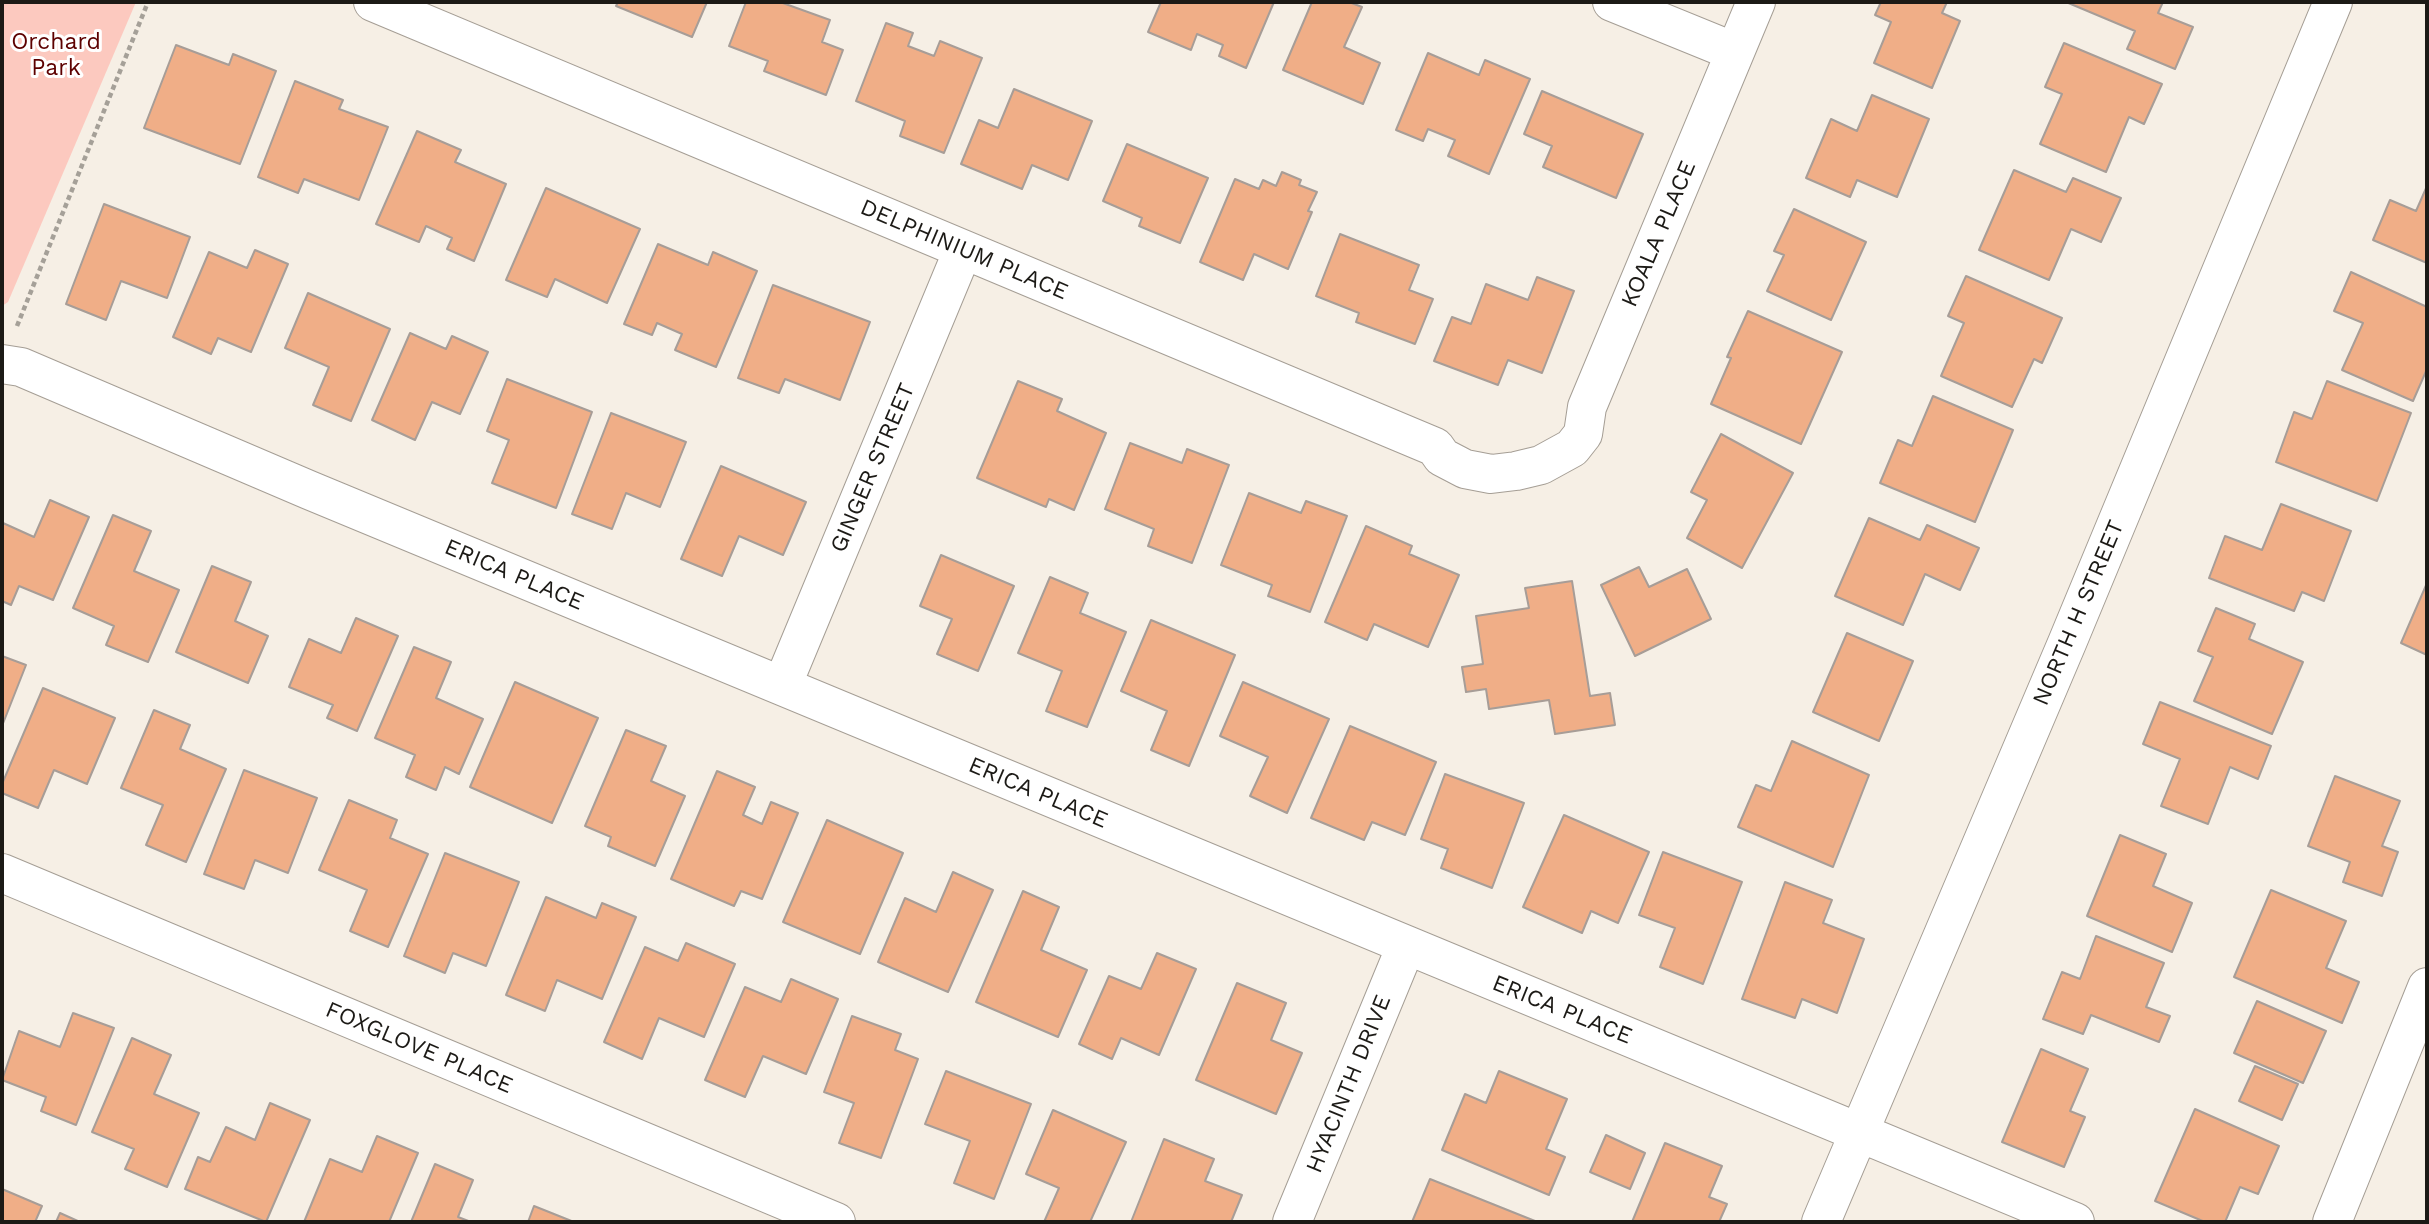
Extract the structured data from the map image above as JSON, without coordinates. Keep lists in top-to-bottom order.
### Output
{
  "streets": {
    "street": [
      "KOALA PLACE",
      "DELPHINIUM PLACE",
      "GINGER STREET",
      "ERICA PLACE",
      "NORTH H STREET",
      "FOXGLOVE PLACE",
      "HYACINTH DRIVE"
    ]
  },
  "crossings": [
    ["KOALA PLACE", "DELPHINIUM PLACE"],
    ["DELPHINIUM PLACE", "GINGER STREET"],
    ["GINGER STREET", "ERICA PLACE"],
    ["ERICA PLACE", "NORTH H STREET"],
    ["ERICA PLACE", "HYACINTH DRIVE"]
  ],
  "parks": ["Orchard Park"]
}
